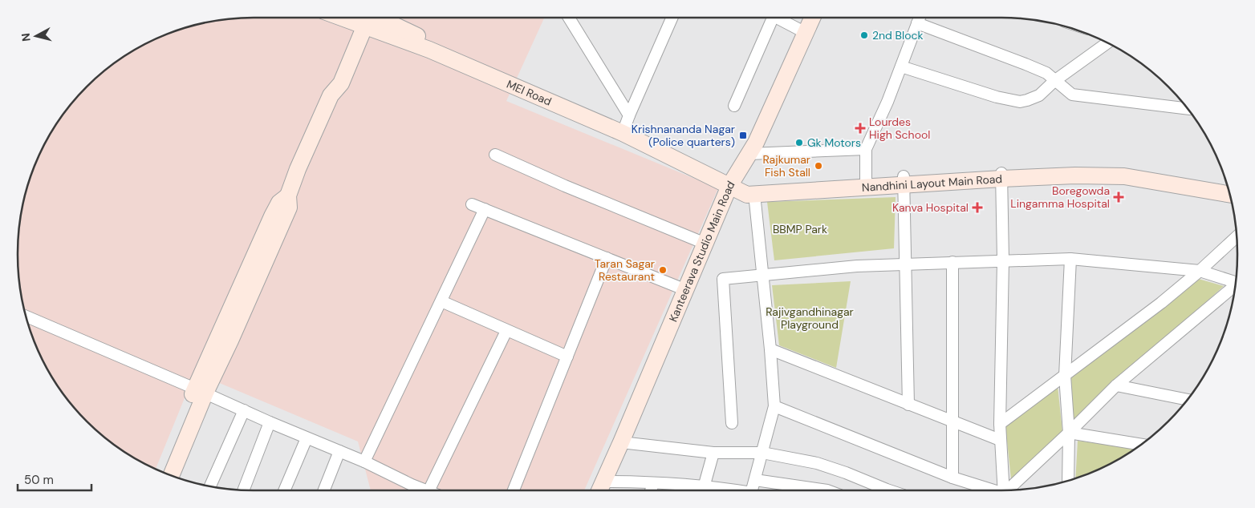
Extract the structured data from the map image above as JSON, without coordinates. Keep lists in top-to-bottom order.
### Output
{
  "streets": {
    "main road": ["MEI Road", "Nandhini Layout Main Road", "Kanteerava Studio Main Road"]
  },
  "crossings": [
    ["MEI Road", "Nandhini Layout Main Road"],
    ["MEI Road", "Kanteerava Studio Main Road"],
    ["Nandhini Layout Main Road", "Kanteerava Studio Main Road"]
  ],
  "parks": ["BBMP Park", "Rajivgandhinagar Playground"],
  "places": {
    "other": [
      "2nd Block",
      "Gk Motors",
      "Rajkumar Fish Stall",
      "Taran Sagar Restaurant"
    ],
    "health": ["Lourdes High School", "Boregowda Lingamma Hospital", "Kanva Hospital"],
    "transit": ["Krishnananda Nagar (Police quarters)"]
  },
  "scale_bar": "50 m",
  "north": "left"
}
